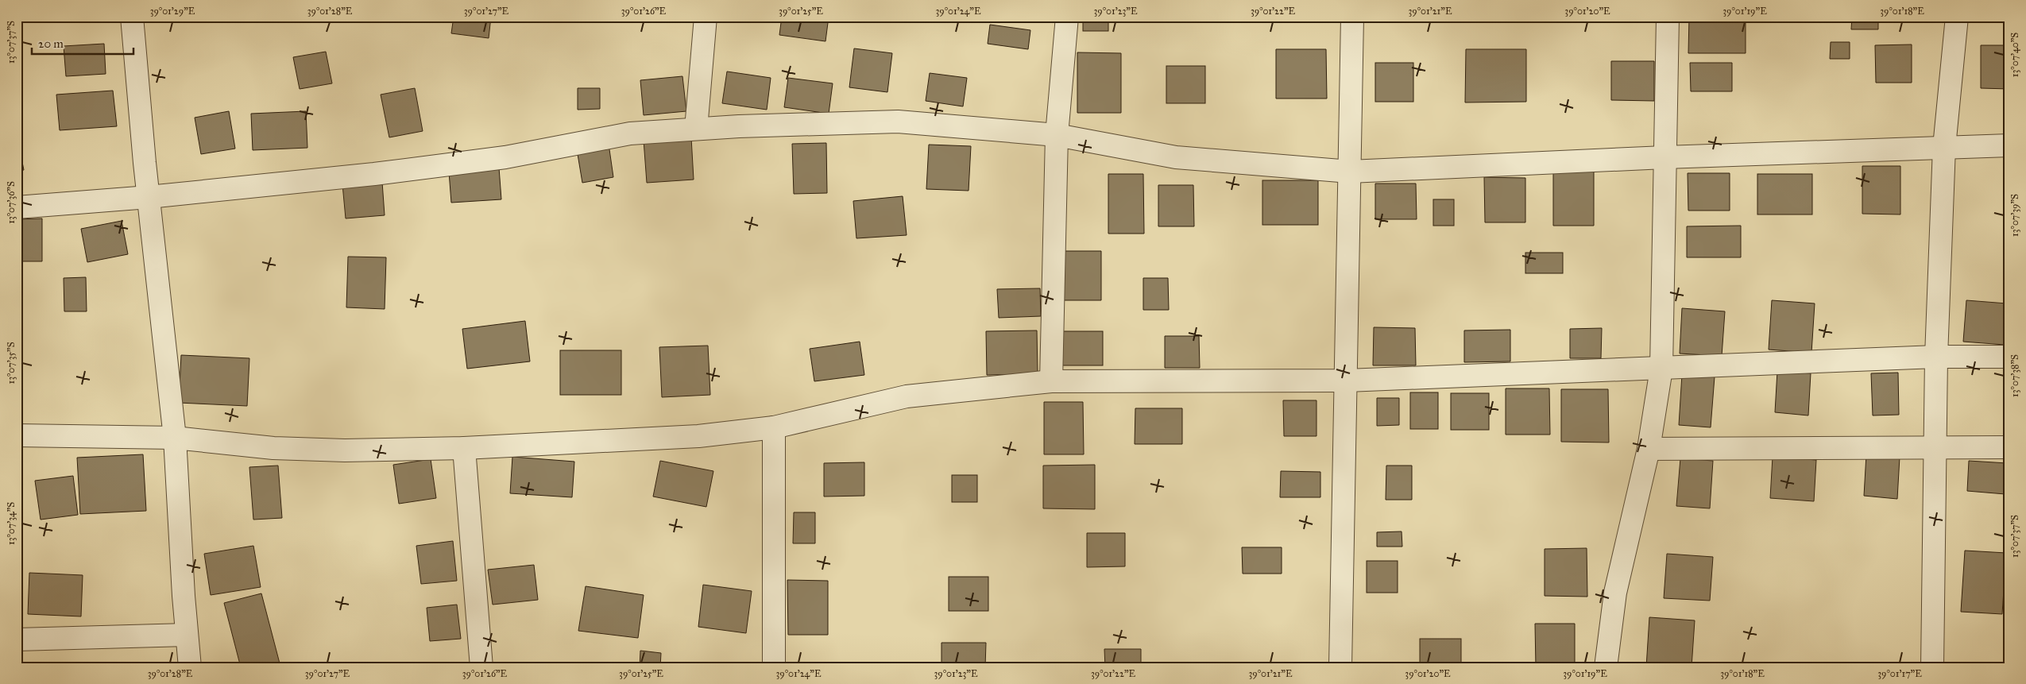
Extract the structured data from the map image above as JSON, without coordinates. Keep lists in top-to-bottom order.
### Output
{
  "scale_bar": "20 m",
  "coordinates": [
    "39°01'29\"E",
    "39°01'28\"E",
    "39°01'27\"E",
    "39°01'26\"E",
    "39°01'25\"E",
    "39°01'24\"E",
    "39°01'23\"E",
    "39°01'22\"E",
    "39°01'21\"E",
    "39°01'20\"E",
    "39°01'19\"E",
    "39°01'18\"E",
    "13°07'37\"S",
    "13°07'40\"S",
    "13°07'36\"S",
    "13°07'39\"S",
    "13°07'35\"S",
    "13°07'38\"S",
    "13°07'34\"S",
    "39°01'17\"E"
  ]
}
